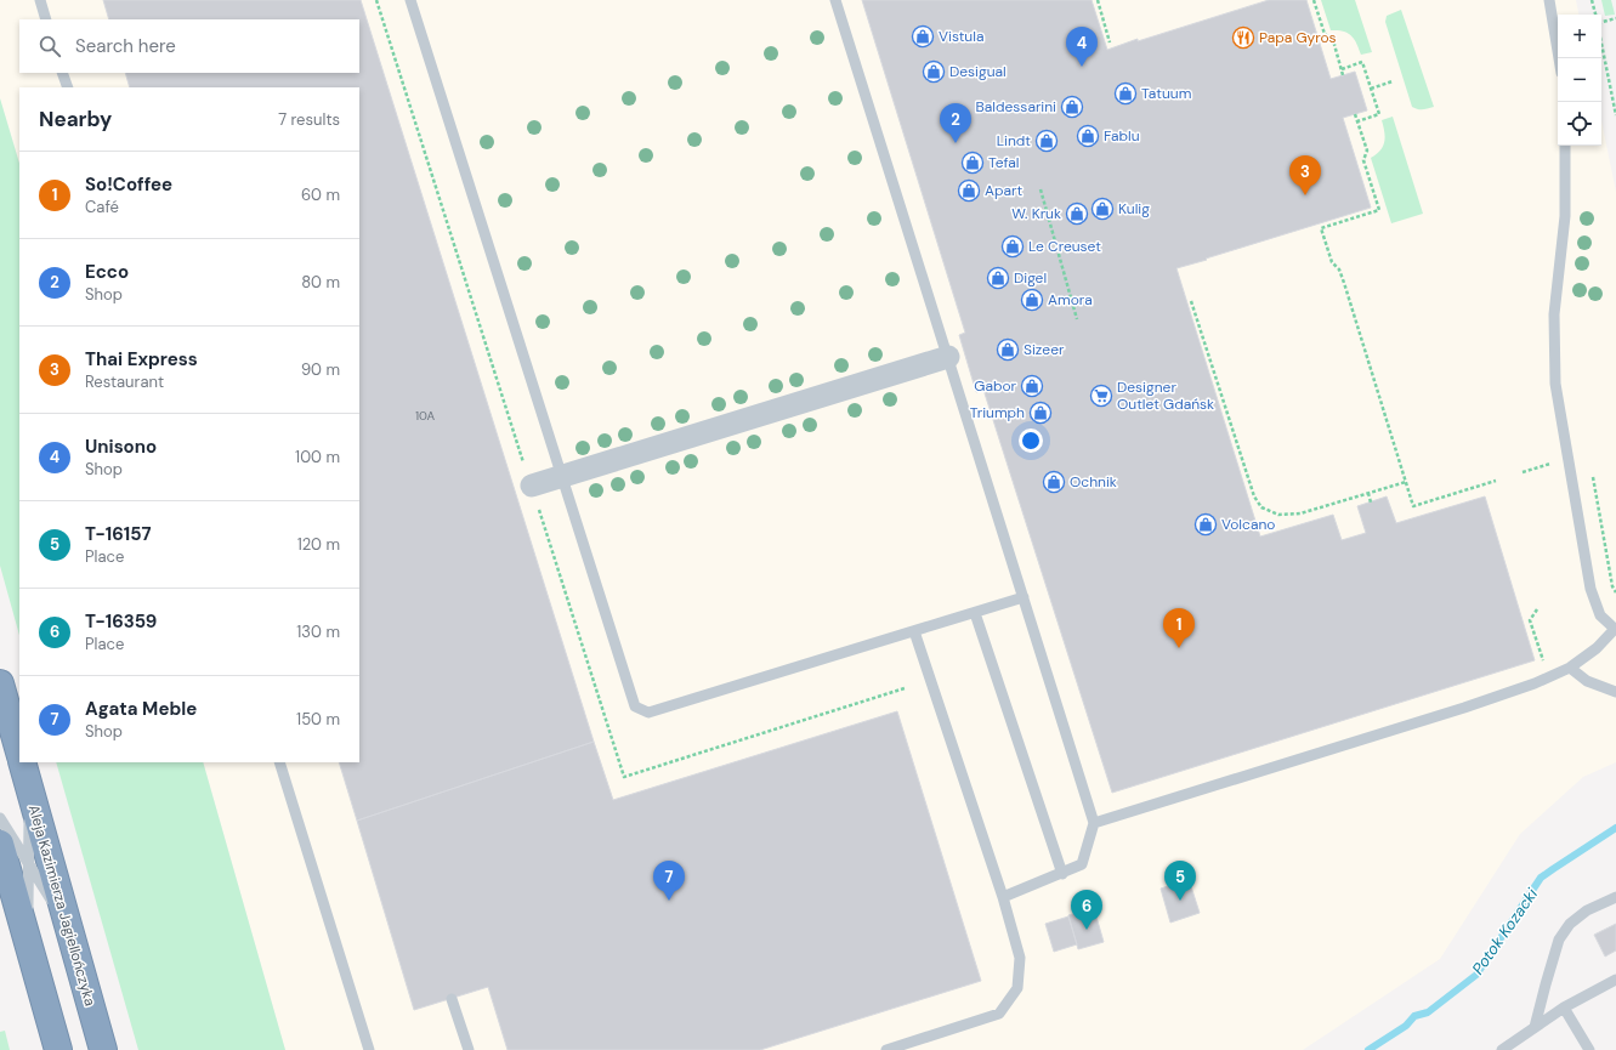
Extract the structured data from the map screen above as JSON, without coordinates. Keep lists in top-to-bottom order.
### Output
{
  "streets": {
    "highway": ["Aleja Kazimierza Jagiellończyka"]
  },
  "water": ["Potok Kozacki"],
  "places": {
    "shop": [
      "Vistula",
      "Desigual",
      "Tatuum",
      "Baldessarini",
      "Fablu",
      "Lindt",
      "Tefal",
      "Apart",
      "Kulig",
      "W. Kruk",
      "Le Creuset",
      "Digel",
      "Amora",
      "Sizeer",
      "Gabor",
      "Triumph",
      "Ochnik",
      "Volcano"
    ],
    "restaurant": ["Papa Gyros"],
    "supermarket": ["Designer Outlet Gdańsk"]
  },
  "house_numbers": ["10A"],
  "page": {
    "map_buttons": ["+", "−"],
    "search": "Search here",
    "pins": [
      "4",
      "2",
      "3",
      "1",
      "5",
      "7",
      "6"
    ],
    "heading": ["Nearby", "7 results"],
    "list": [
      {
        "mark": "1",
        "name": "So!Coffee",
        "note": "Café",
        "value": "60 m"
      },
      {
        "mark": "2",
        "name": "Ecco",
        "note": "Shop",
        "value": "80 m"
      },
      {
        "mark": "3",
        "name": "Thai Express",
        "note": "Restaurant",
        "value": "90 m"
      },
      {
        "mark": "4",
        "name": "Unisono",
        "note": "Shop",
        "value": "100 m"
      },
      {
        "mark": "5",
        "name": "T-16157",
        "note": "Place",
        "value": "120 m"
      },
      {
        "mark": "6",
        "name": "T-16359",
        "note": "Place",
        "value": "130 m"
      },
      {
        "mark": "7",
        "name": "Agata Meble",
        "note": "Shop",
        "value": "150 m"
      }
    ]
  }
}
